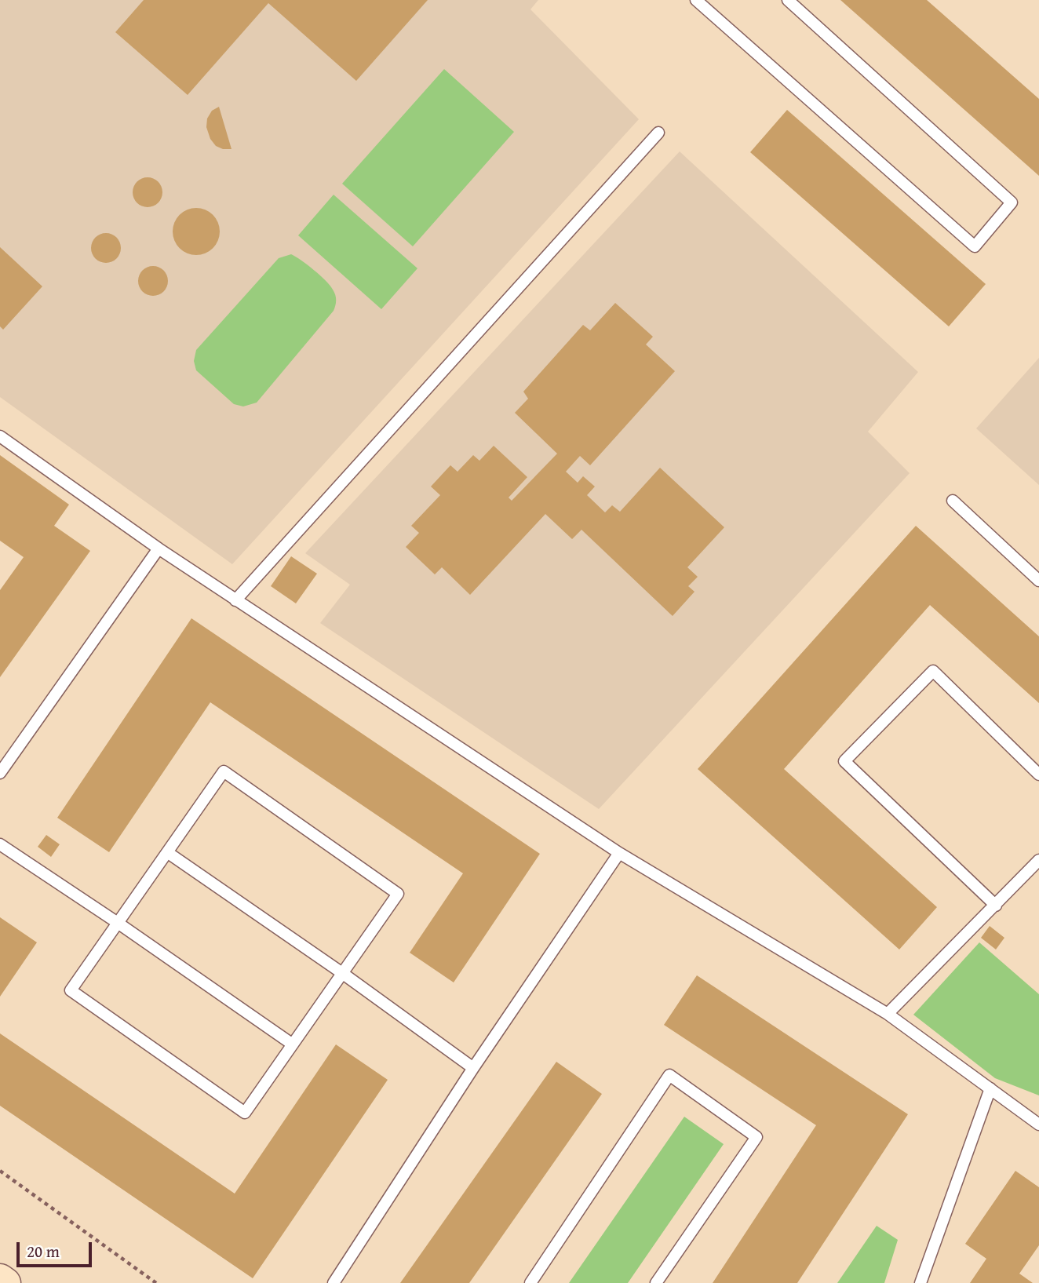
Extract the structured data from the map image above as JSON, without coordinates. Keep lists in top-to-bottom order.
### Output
{
  "scale_bar": "20 m"
}
